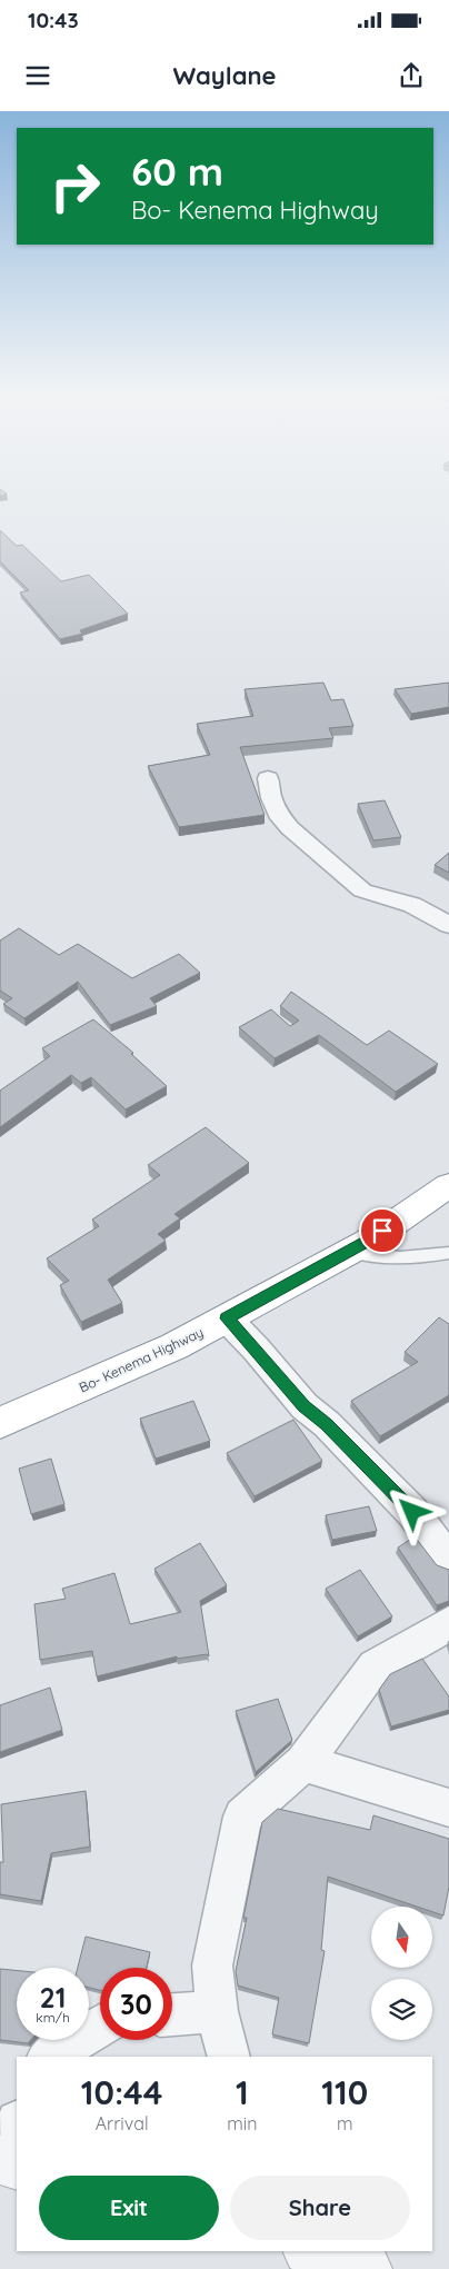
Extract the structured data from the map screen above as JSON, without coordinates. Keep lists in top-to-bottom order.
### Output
{
  "streets": {
    "highway": ["Bo- Kenema Highway"]
  },
  "north": "bottom",
  "page": {
    "status": "10:43",
    "header": "Waylane",
    "turn": ["60 m", "Bo- Kenema Highway"],
    "speed": "21 km/h",
    "limit": "30",
    "eta": [
      "10:44",
      "Arrival",
      "1",
      "min",
      "110",
      "m"
    ],
    "buttons": ["Exit", "Share"]
  }
}
